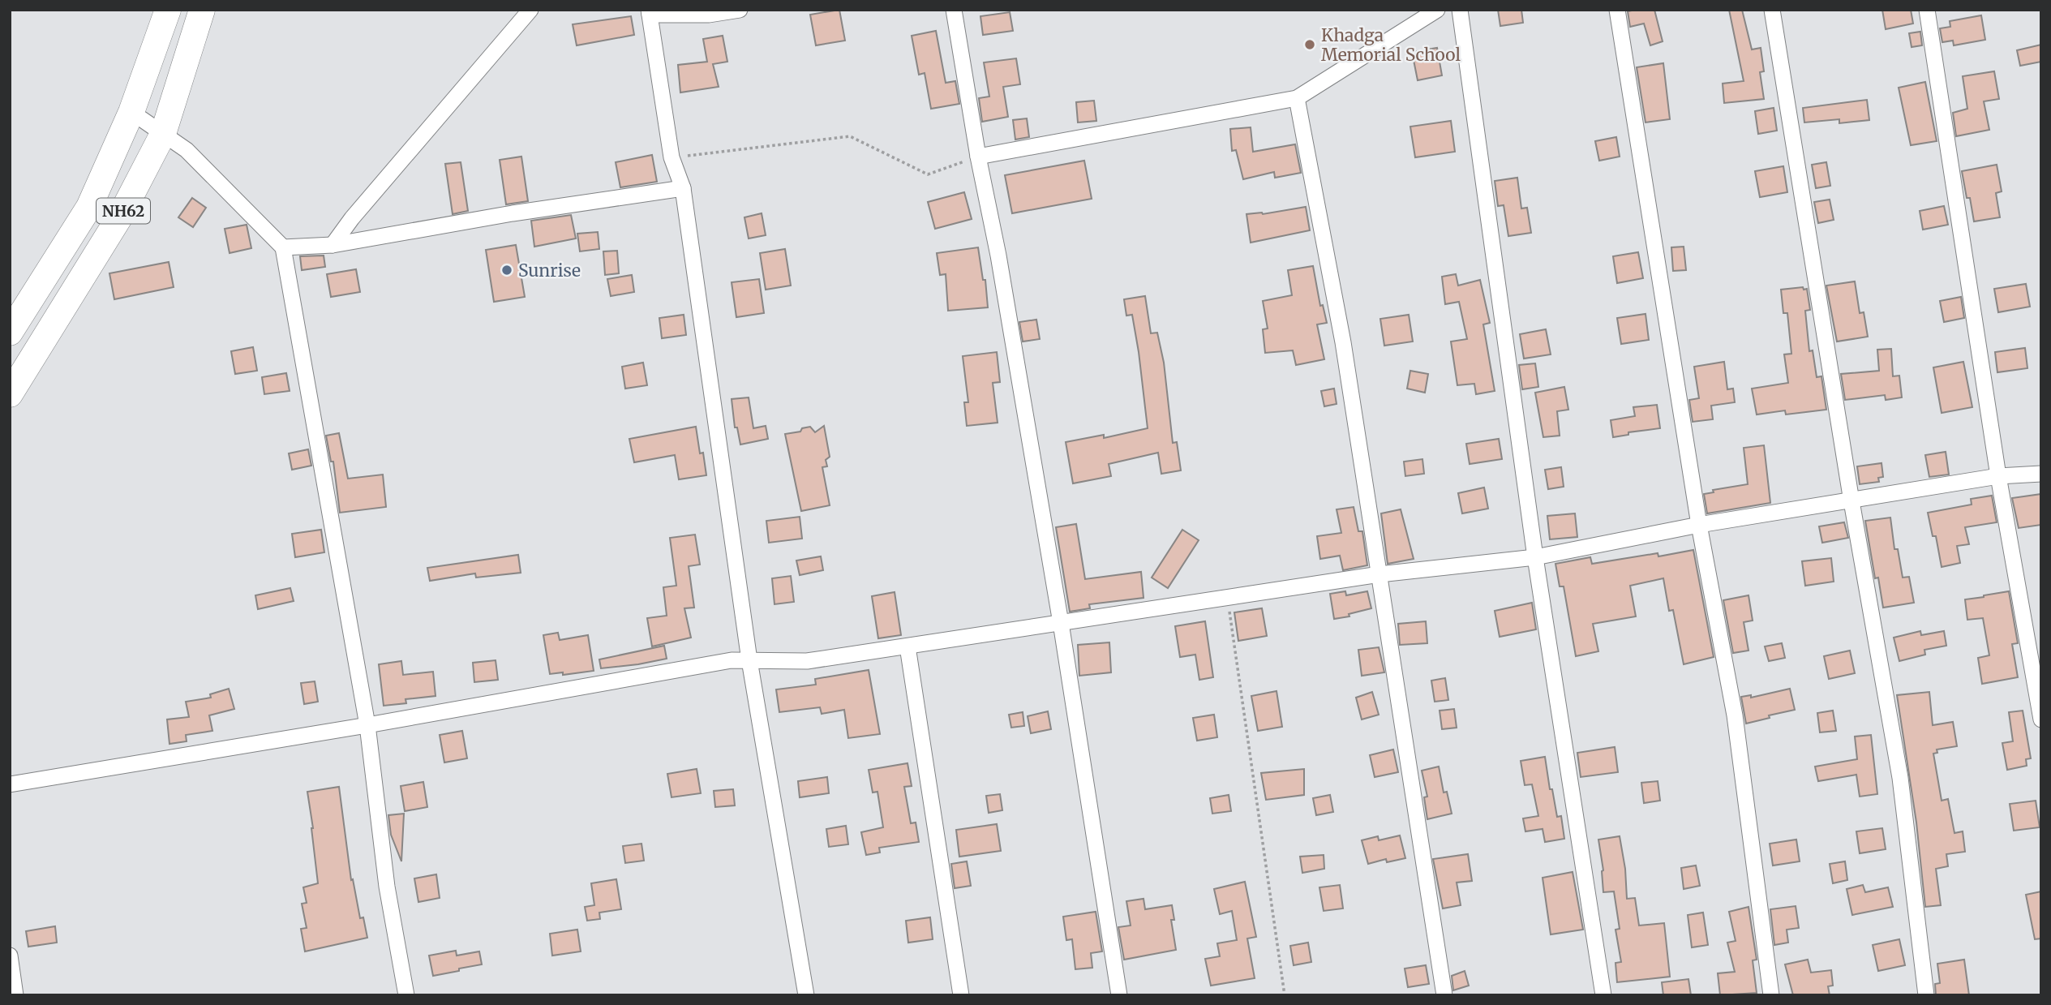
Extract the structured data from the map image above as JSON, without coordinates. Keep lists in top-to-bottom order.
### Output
{
  "streets": {
    "main road": ["NH62"]
  },
  "places": ["Khadga Memorial School", "Sunrise"]
}
